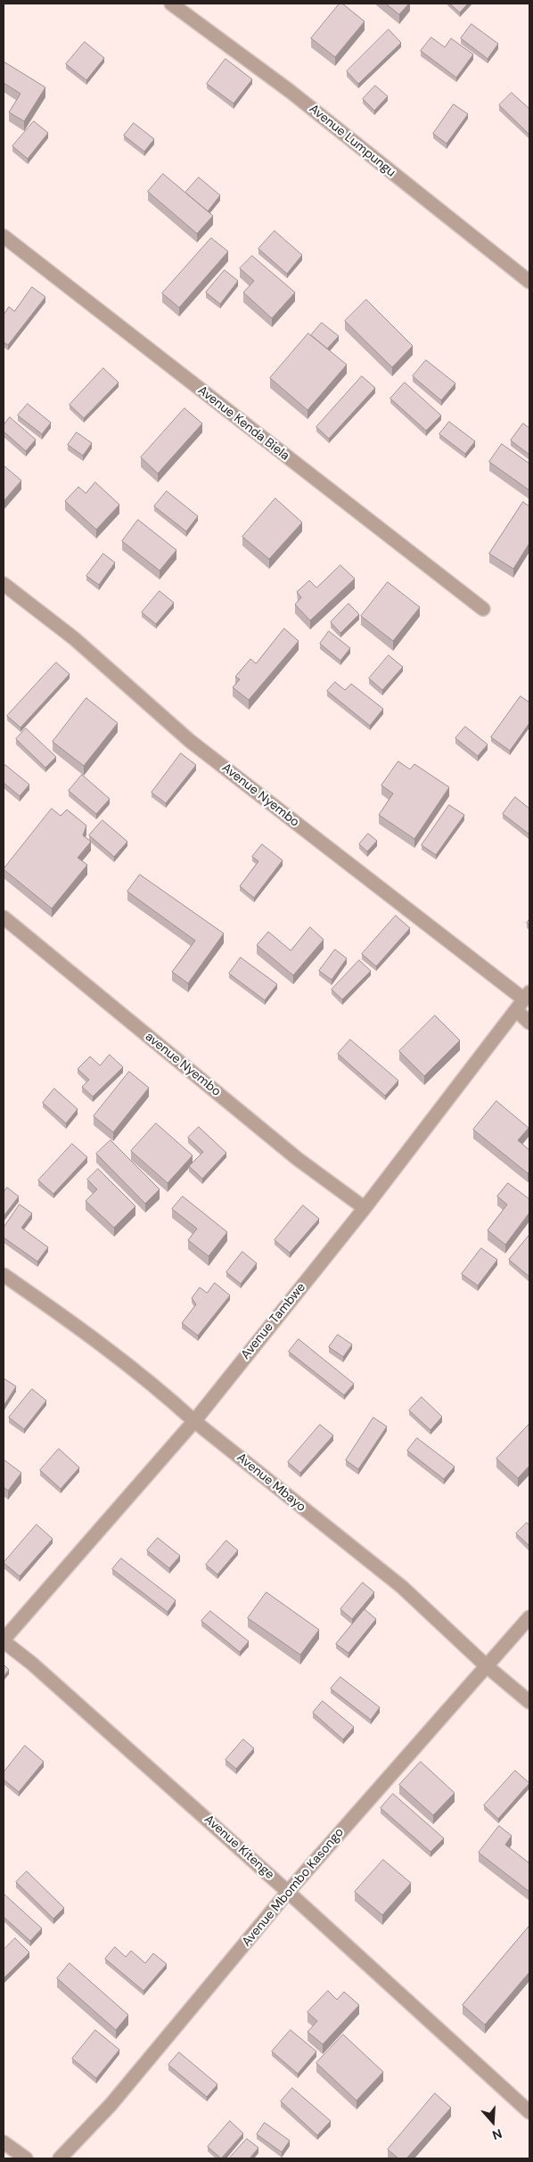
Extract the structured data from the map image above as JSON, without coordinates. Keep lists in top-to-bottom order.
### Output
{
  "streets": {
    "street": [
      "Avenue Lumpungu",
      "Avenue Kenda Biela",
      "Avenue Nyembo",
      "avenue Nyembo",
      "Avenue Tambwe",
      "Avenue Mbayo",
      "Avenue Kitenge",
      "Avenue Mbombo Kasongo"
    ]
  },
  "crossings": [
    ["Avenue Nyembo", "Avenue Tambwe"],
    ["avenue Nyembo", "Avenue Tambwe"],
    ["Avenue Tambwe", "Avenue Mbayo"],
    ["Avenue Tambwe", "Avenue Kitenge"],
    ["Avenue Mbayo", "Avenue Mbombo Kasongo"],
    ["Avenue Kitenge", "Avenue Mbombo Kasongo"]
  ],
  "north": "bottom"
}
